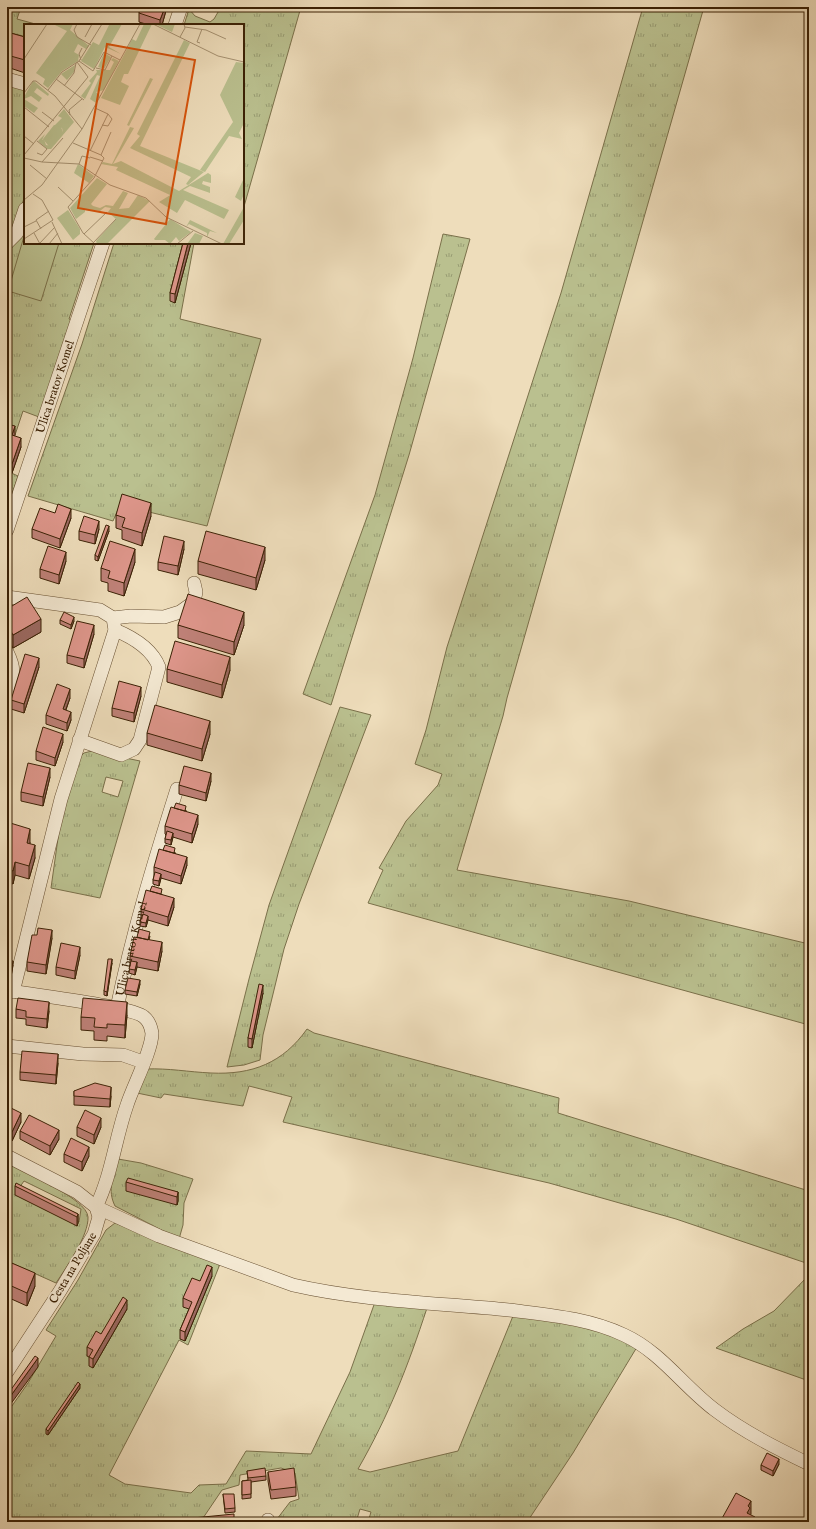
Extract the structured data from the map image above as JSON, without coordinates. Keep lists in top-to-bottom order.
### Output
{
  "streets": {
    "street": ["Ulica bratov Komel", "Cesta na Poljane"]
  }
}
